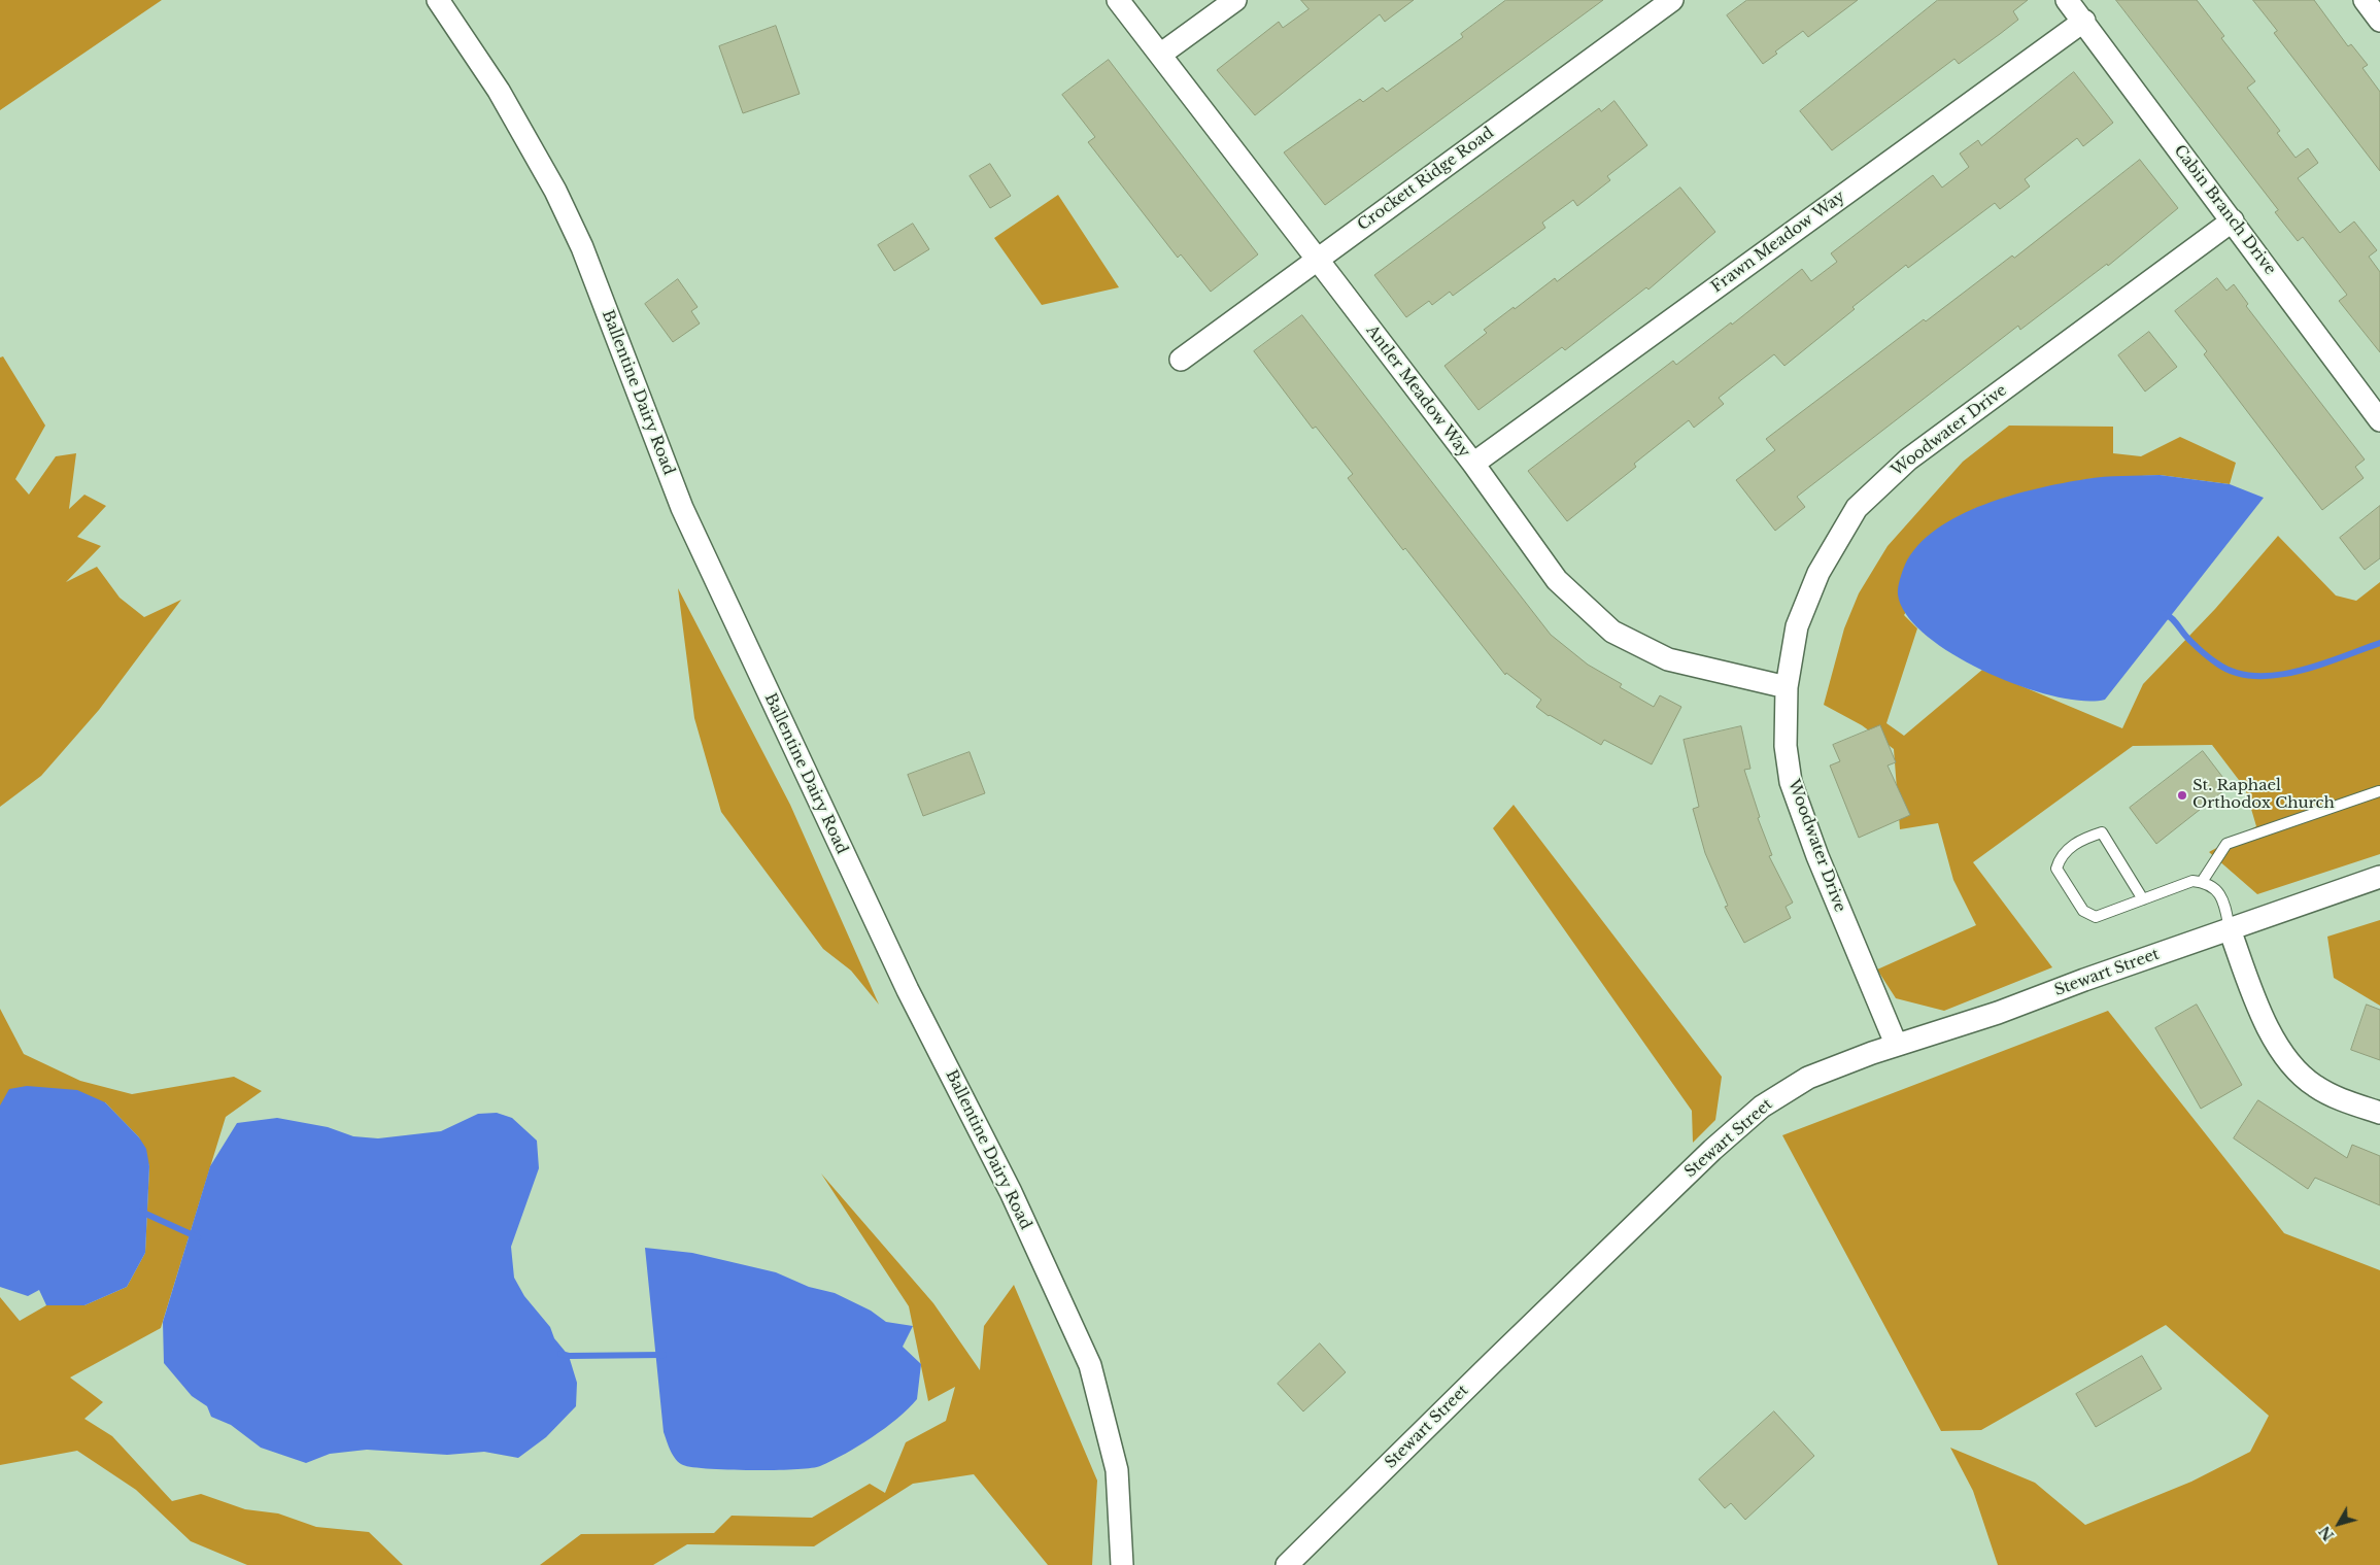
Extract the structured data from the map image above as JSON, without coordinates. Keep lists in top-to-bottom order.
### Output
{
  "streets": {
    "street": [
      "Crockett Ridge Road",
      "Cabin Branch Drive",
      "Frawn Meadow Way",
      "Antler Meadow Way",
      "Ballentine Dairy Road",
      "Woodwater Drive",
      "Stewart Street"
    ]
  },
  "crossings": [
    ["Crockett Ridge Road", "Antler Meadow Way"],
    ["Cabin Branch Drive", "Frawn Meadow Way"],
    ["Cabin Branch Drive", "Woodwater Drive"],
    ["Frawn Meadow Way", "Antler Meadow Way"],
    ["Antler Meadow Way", "Woodwater Drive"],
    ["Woodwater Drive", "Stewart Street"]
  ],
  "places": ["St. Raphael Orthodox Church"],
  "north": "bottom left"
}
